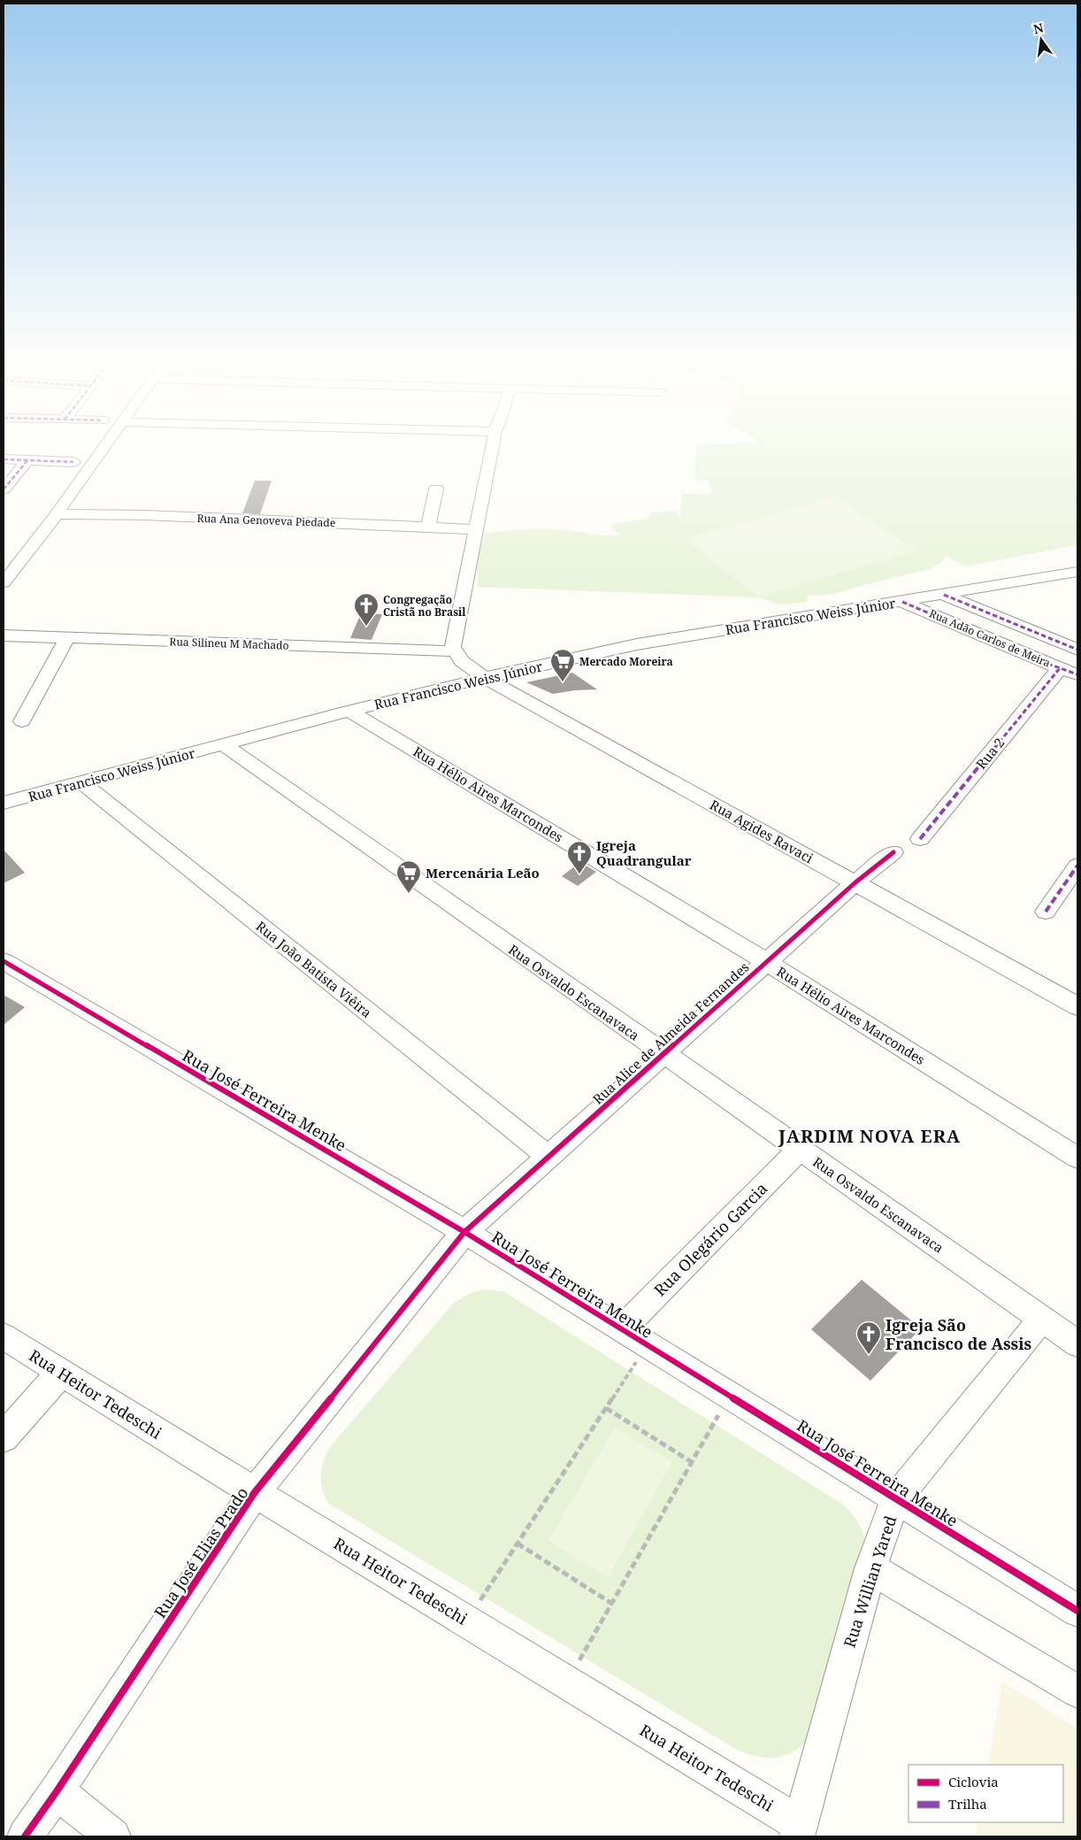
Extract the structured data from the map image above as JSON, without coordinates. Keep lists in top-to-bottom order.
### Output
{
  "streets": {
    "street": [
      "Rua Ana Genoveva Piedade",
      "Rua Francisco Weiss Júnior",
      "Rua Adão Carlos de Meira",
      "Rua Silineu M Machado",
      "Rua 2",
      "Rua Hélio Aires Marcondes",
      "Rua Agides Ravaci",
      "Rua João Batista Viêira",
      "Rua Osvaldo Escanavaca",
      "Rua Alice de Almeida Fernandes",
      "Rua José Ferreira Menke",
      "Rua Olegário Garcia",
      "Rua Heitor Tedeschi",
      "Rua José Elias Prado",
      "Rua Willian Yared"
    ]
  },
  "crossings": [
    ["Rua Francisco Weiss Júnior", "Rua Adão Carlos de Meira"],
    ["Rua Francisco Weiss Júnior", "Rua Hélio Aires Marcondes"],
    ["Rua Francisco Weiss Júnior", "Rua Agides Ravaci"],
    ["Rua Francisco Weiss Júnior", "Rua João Batista Viêira"],
    ["Rua Francisco Weiss Júnior", "Rua Osvaldo Escanavaca"],
    ["Rua Adão Carlos de Meira", "Rua 2"],
    ["Rua Silineu M Machado", "Rua Agides Ravaci"],
    ["Rua Hélio Aires Marcondes", "Rua Alice de Almeida Fernandes"],
    ["Rua Agides Ravaci", "Rua Alice de Almeida Fernandes"],
    ["Rua João Batista Viêira", "Rua Alice de Almeida Fernandes"],
    ["Rua Osvaldo Escanavaca", "Rua Alice de Almeida Fernandes"],
    ["Rua Osvaldo Escanavaca", "Rua Olegário Garcia"],
    ["Rua Osvaldo Escanavaca", "Rua Willian Yared"],
    ["Rua Alice de Almeida Fernandes", "Rua José Ferreira Menke"],
    ["Rua Alice de Almeida Fernandes", "Rua José Elias Prado"],
    ["Rua José Ferreira Menke", "Rua Olegário Garcia"],
    ["Rua José Ferreira Menke", "Rua José Elias Prado"],
    ["Rua José Ferreira Menke", "Rua Willian Yared"],
    ["Rua Heitor Tedeschi", "Rua José Elias Prado"],
    ["Rua Heitor Tedeschi", "Rua Willian Yared"]
  ],
  "districts": ["JARDIM NOVA ERA"],
  "places": {
    "church": ["Congregação Cristã no Brasil", "Igreja Quadrangular", "Igreja São Francisco de Assis"],
    "supermarket": ["Mercado Moreira", "Mercenária Leão"]
  },
  "legend": ["Ciclovia", "Trilha"],
  "north": "top"
}
